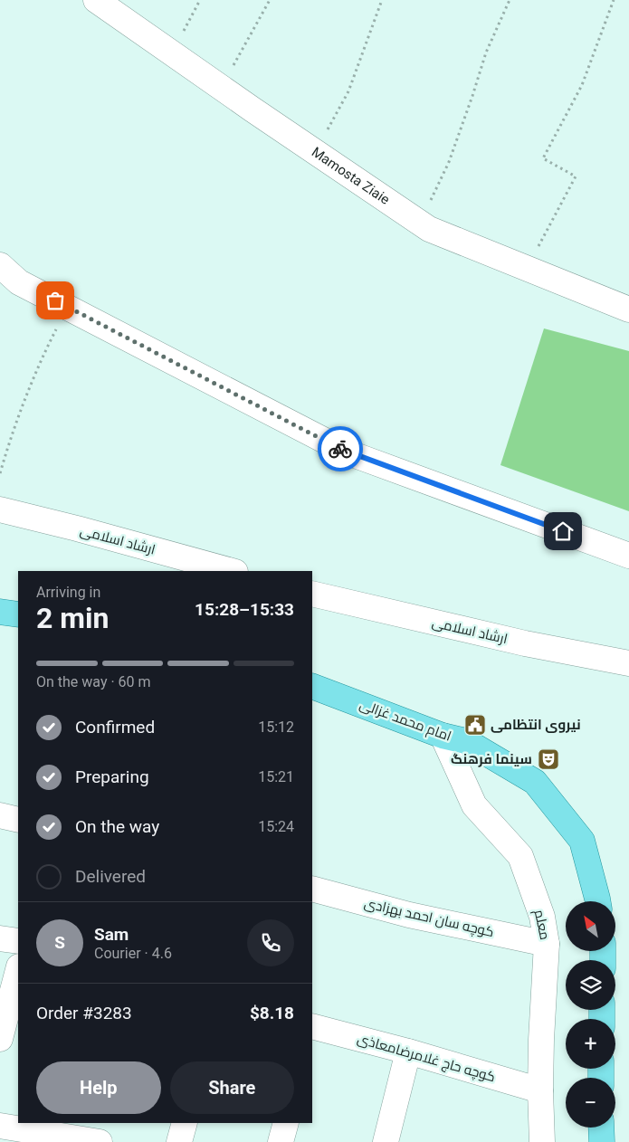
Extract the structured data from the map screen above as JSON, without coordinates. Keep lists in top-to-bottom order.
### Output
{
  "streets": {
    "main road": ["امام محمد غزالی"],
    "street": [
      "Mamosta Ziaie",
      "ارشاد اسلامی",
      "کوچه سان احمد بهزادی",
      "معلم",
      "کوچه حاج غلامرضامعاذی"
    ]
  },
  "crossings": [
    ["امام محمد غزالی", "معلم"],
    ["کوچه سان احمد بهزادی", "معلم"],
    ["معلم", "کوچه حاج غلامرضامعاذی"]
  ],
  "places": {
    "public building": ["نیروی انتظامی"],
    "theatre": ["سینما فرهنگ"]
  },
  "north": "top left",
  "page": {
    "heading": ["2 min", "Arriving in", "15:28–15:33"],
    "panel": [
      "Sam",
      "Courier · 4.6",
      "Order #3283",
      "$8.18"
    ],
    "bar": "On the way · 60 m",
    "list": [
      ["Confirmed", "15:12"],
      ["Preparing", "15:21"],
      ["On the way", "15:24"],
      "Delivered"
    ],
    "map_buttons": ["+", "−"],
    "round": "S",
    "buttons": ["Help", "Share"]
  }
}
